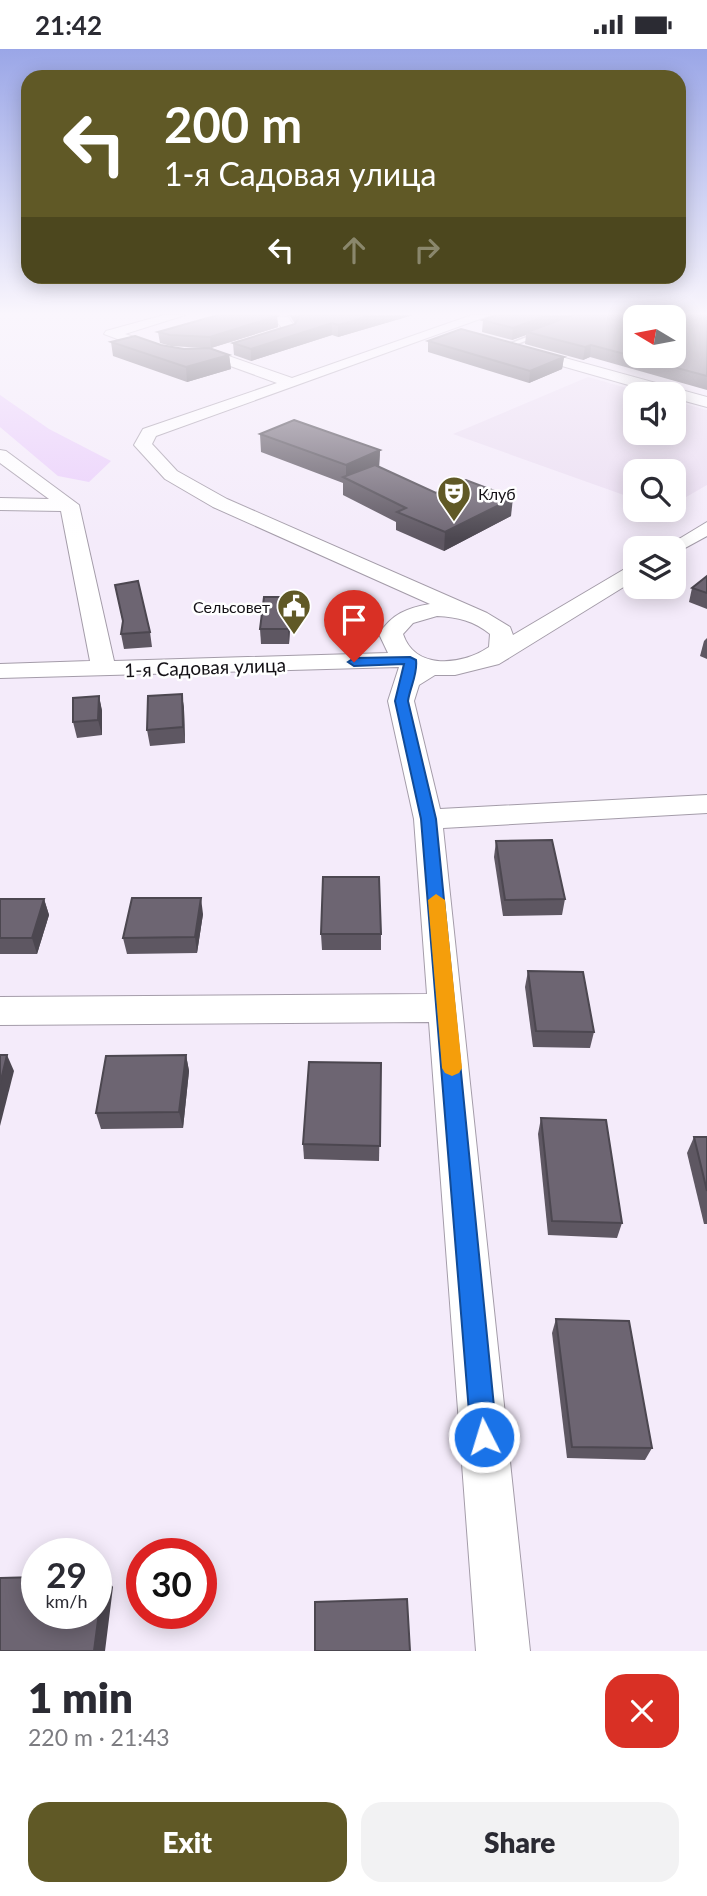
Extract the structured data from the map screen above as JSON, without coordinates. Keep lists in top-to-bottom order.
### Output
{
  "streets": {
    "street": ["1-я Садовая улица"]
  },
  "places": {
    "theatre": ["Клуб"],
    "public building": ["Сельсовет"]
  },
  "north": "left",
  "page": {
    "status": "21:42",
    "turn": ["200 m", "1-я Садовая улица"],
    "speed": "29 km/h",
    "limit": "30",
    "heading": ["1 min", "220 m · 21:43"],
    "buttons": ["Exit", "Share"]
  }
}
